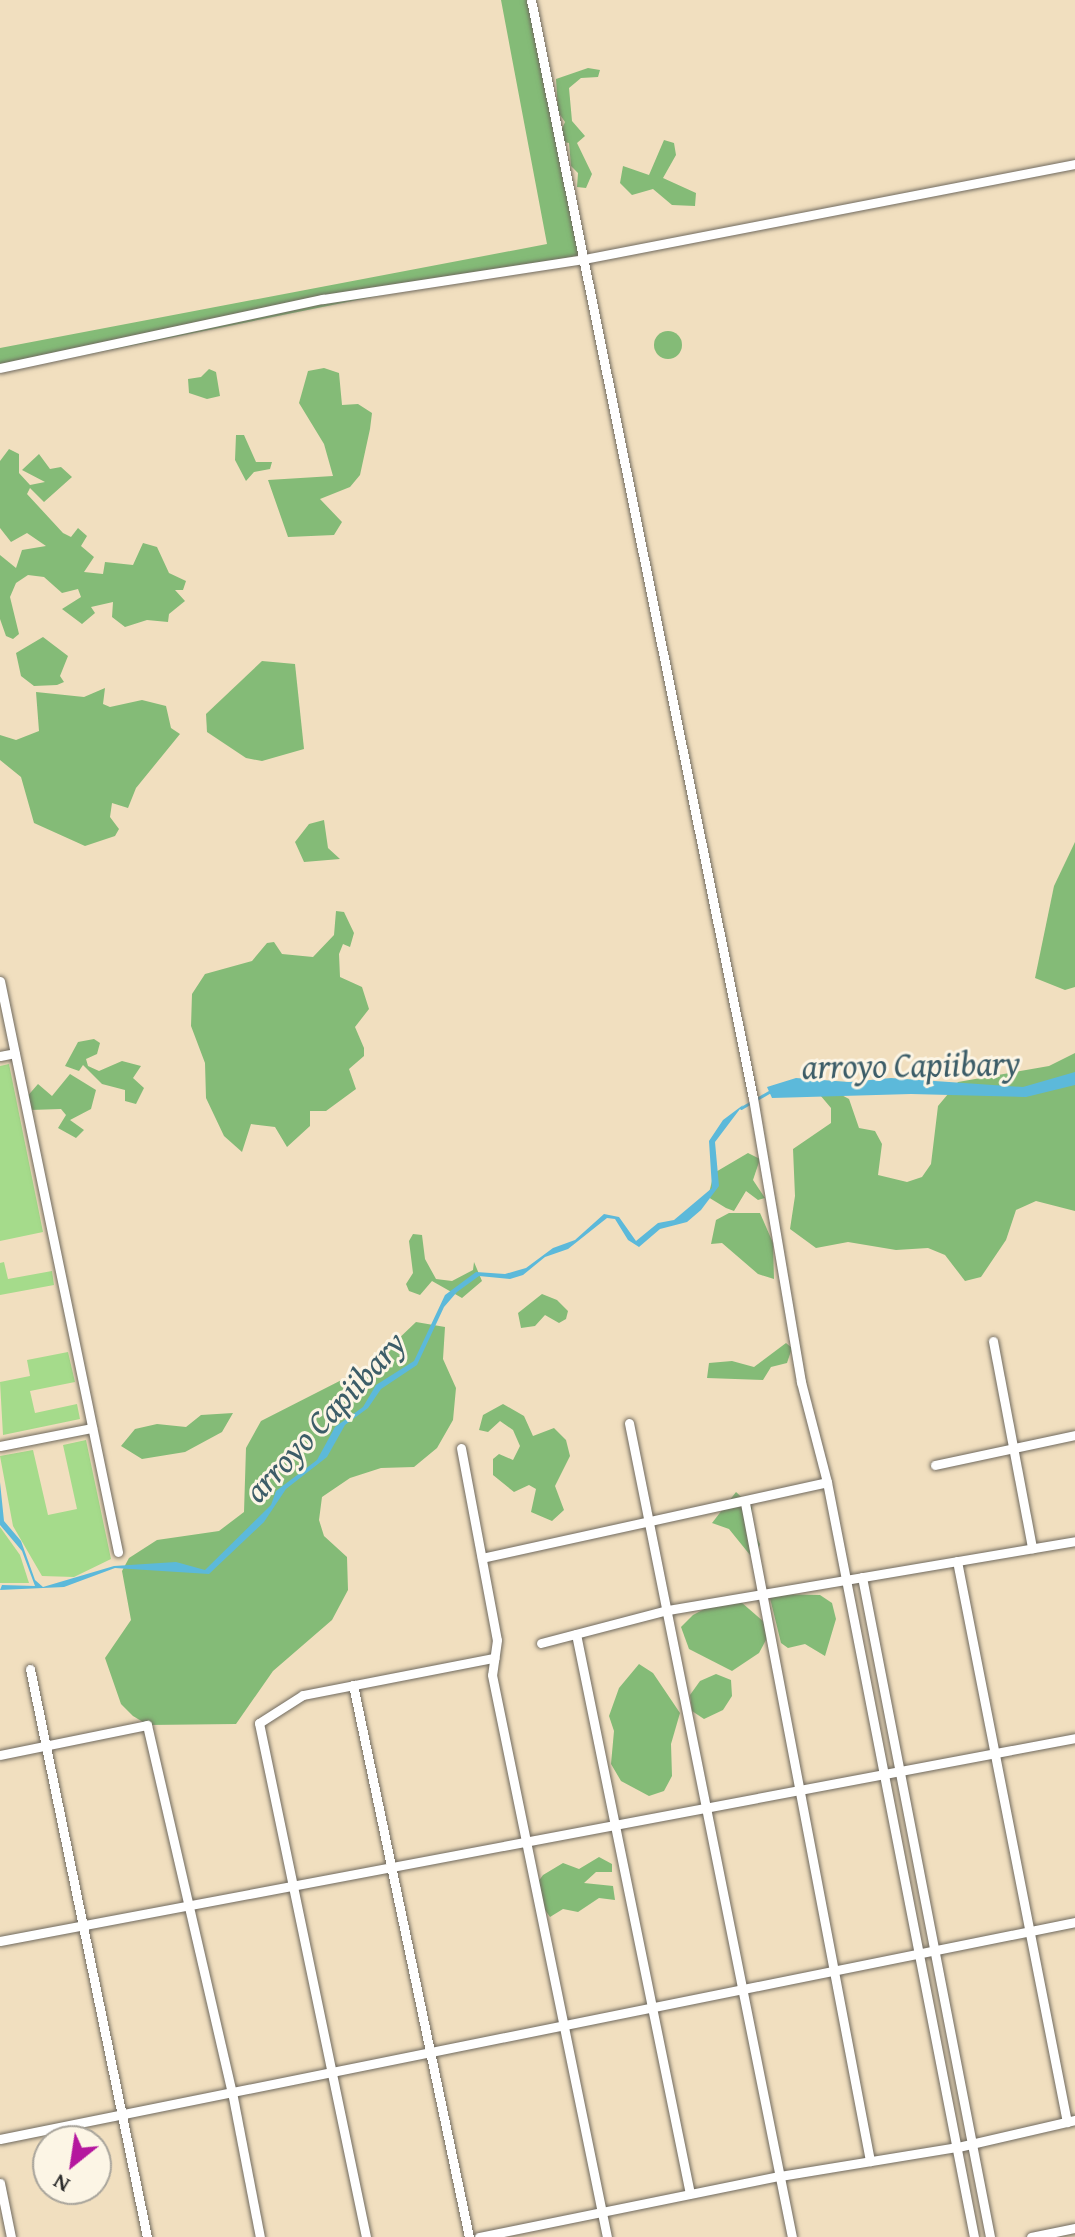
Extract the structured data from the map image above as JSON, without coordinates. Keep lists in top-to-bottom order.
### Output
{
  "water": ["arroyo Capiibary"],
  "north": "bottom left"
}
